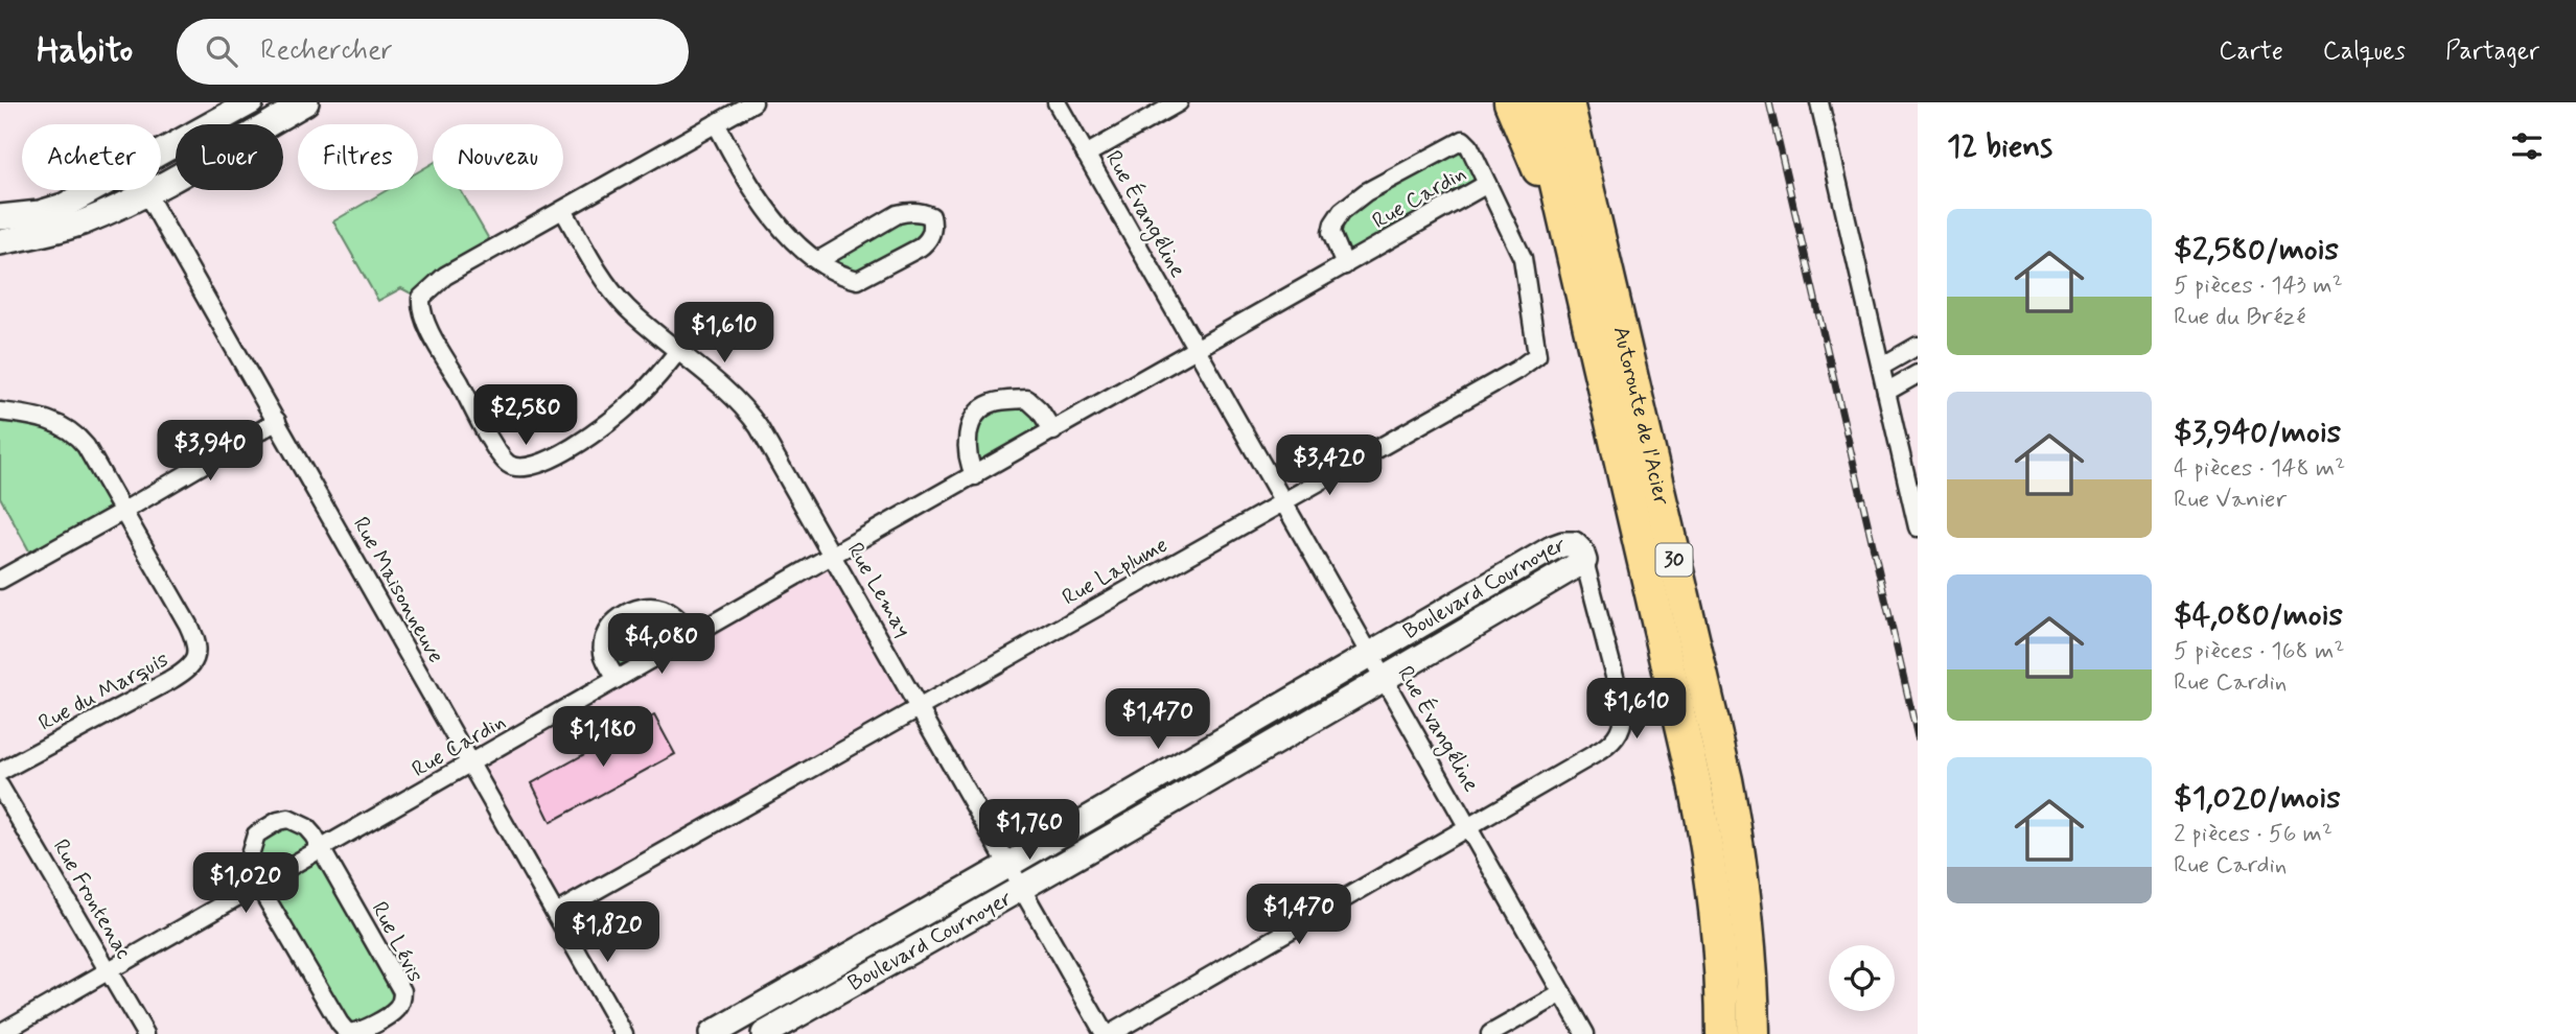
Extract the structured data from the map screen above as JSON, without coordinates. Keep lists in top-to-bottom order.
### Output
{
  "streets": {
    "highway": ["Autoroute de l'Acier", "30"],
    "street": [
      "Rue Cardin",
      "Rue Évangéline",
      "Rue Laplume",
      "Rue Maisonneuve",
      "Rue Lemay",
      "Boulevard Cournoyer",
      "Rue du Marquis",
      "Rue Frontenac",
      "Rue Lévis"
    ]
  },
  "crossings": [
    ["Rue Cardin", "Rue Évangéline"],
    ["Rue Cardin", "Rue Laplume"],
    ["Rue Cardin", "Rue Maisonneuve"],
    ["Rue Cardin", "Rue Lemay"],
    ["Rue Cardin", "Rue Frontenac"],
    ["Rue Cardin", "Rue Lévis"],
    ["Rue Évangéline", "Rue Laplume"],
    ["Rue Évangéline", "Boulevard Cournoyer"],
    ["Rue Laplume", "Rue Maisonneuve"],
    ["Rue Laplume", "Rue Lemay"],
    ["Rue Lemay", "Boulevard Cournoyer"]
  ],
  "page": {
    "header": "Habito",
    "search": "Rechercher",
    "nav": ["Carte", "Calques", "Partager"],
    "heading": "12 biens",
    "chip": [
      "Acheter",
      "Louer",
      "Filtres",
      "Nouveau"
    ],
    "list": [
      {
        "name": "$2,580/mois",
        "note": "5 pièces · 143 m² · Rue du Brézé"
      },
      {
        "name": "$3,940/mois",
        "note": "4 pièces · 148 m² · Rue Vanier"
      },
      {
        "name": "$4,080/mois",
        "note": "5 pièces · 168 m² · Rue Cardin"
      },
      {
        "name": "$1,020/mois",
        "note": "2 pièces · 56 m² · Rue Cardin"
      }
    ],
    "price": [
      "$1,610",
      "$2,580",
      "$3,940",
      "$3,420",
      "$4,080",
      "$1,610",
      "$1,470",
      "$1,180",
      "$1,760",
      "$1,020",
      "$1,470",
      "$1,820"
    ]
  }
}
